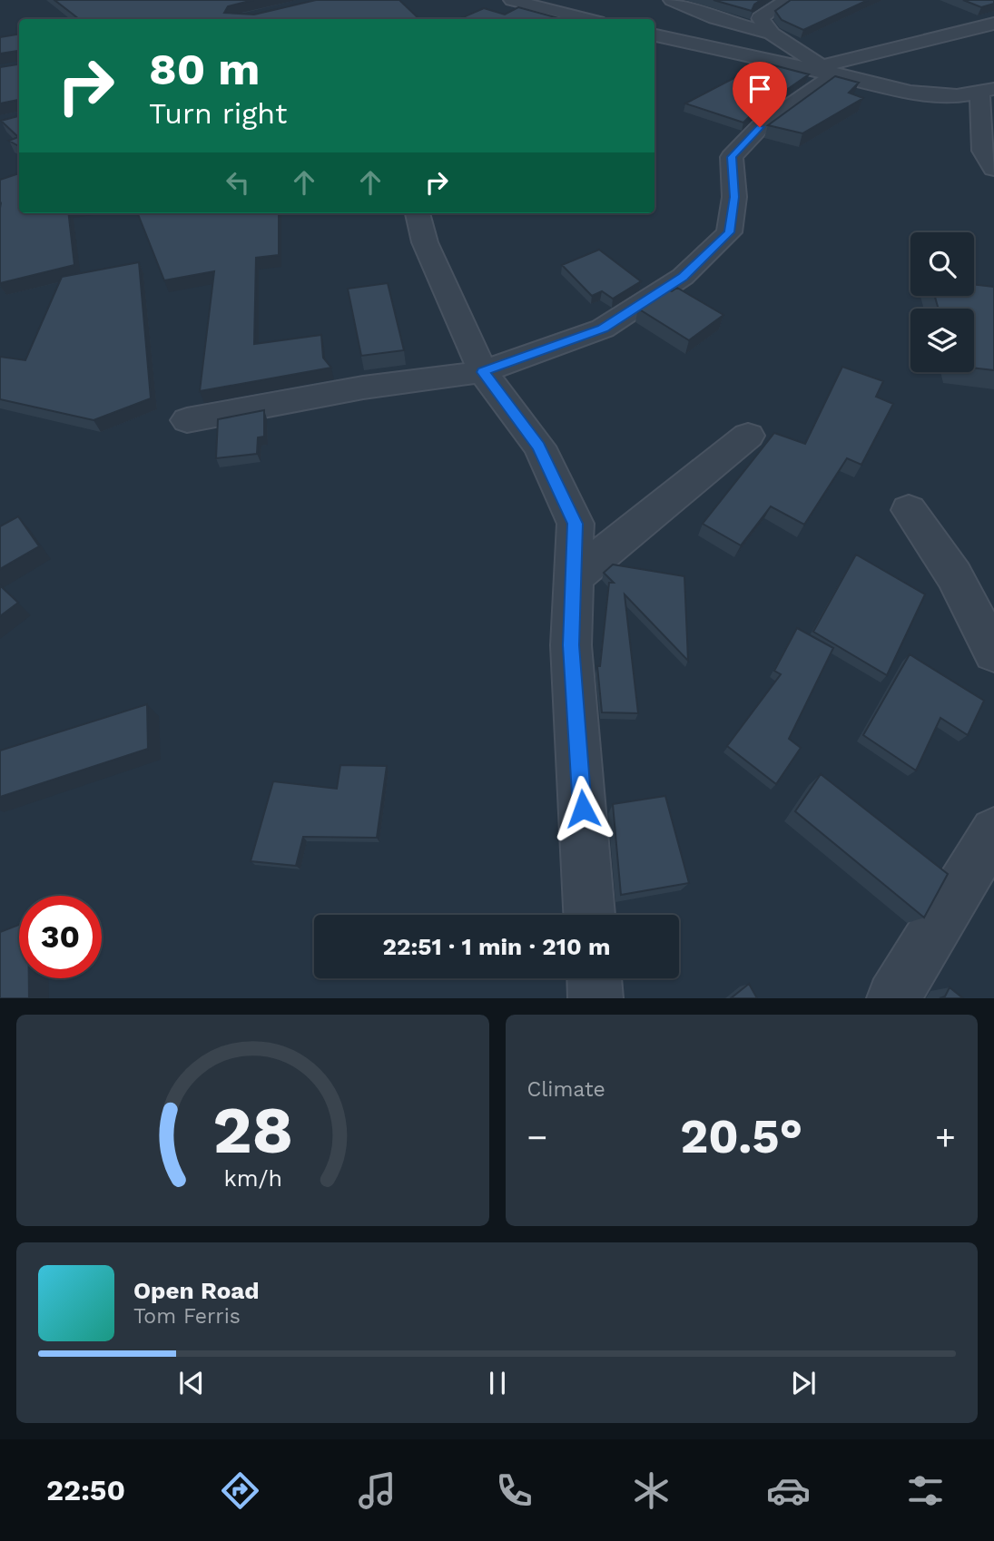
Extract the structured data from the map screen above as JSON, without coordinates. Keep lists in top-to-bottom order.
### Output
{
  "page": {
    "turn": ["80 m", "Turn right"],
    "limit": "30",
    "trip": "22:51 · 1 min · 210 m",
    "tile": "Climate",
    "heat": ["−", "20.5°", "+"],
    "song": ["Open Road", "Tom Ferris"],
    "tabs": "22:50",
    "gauge": ["28", "km/h"]
  }
}
